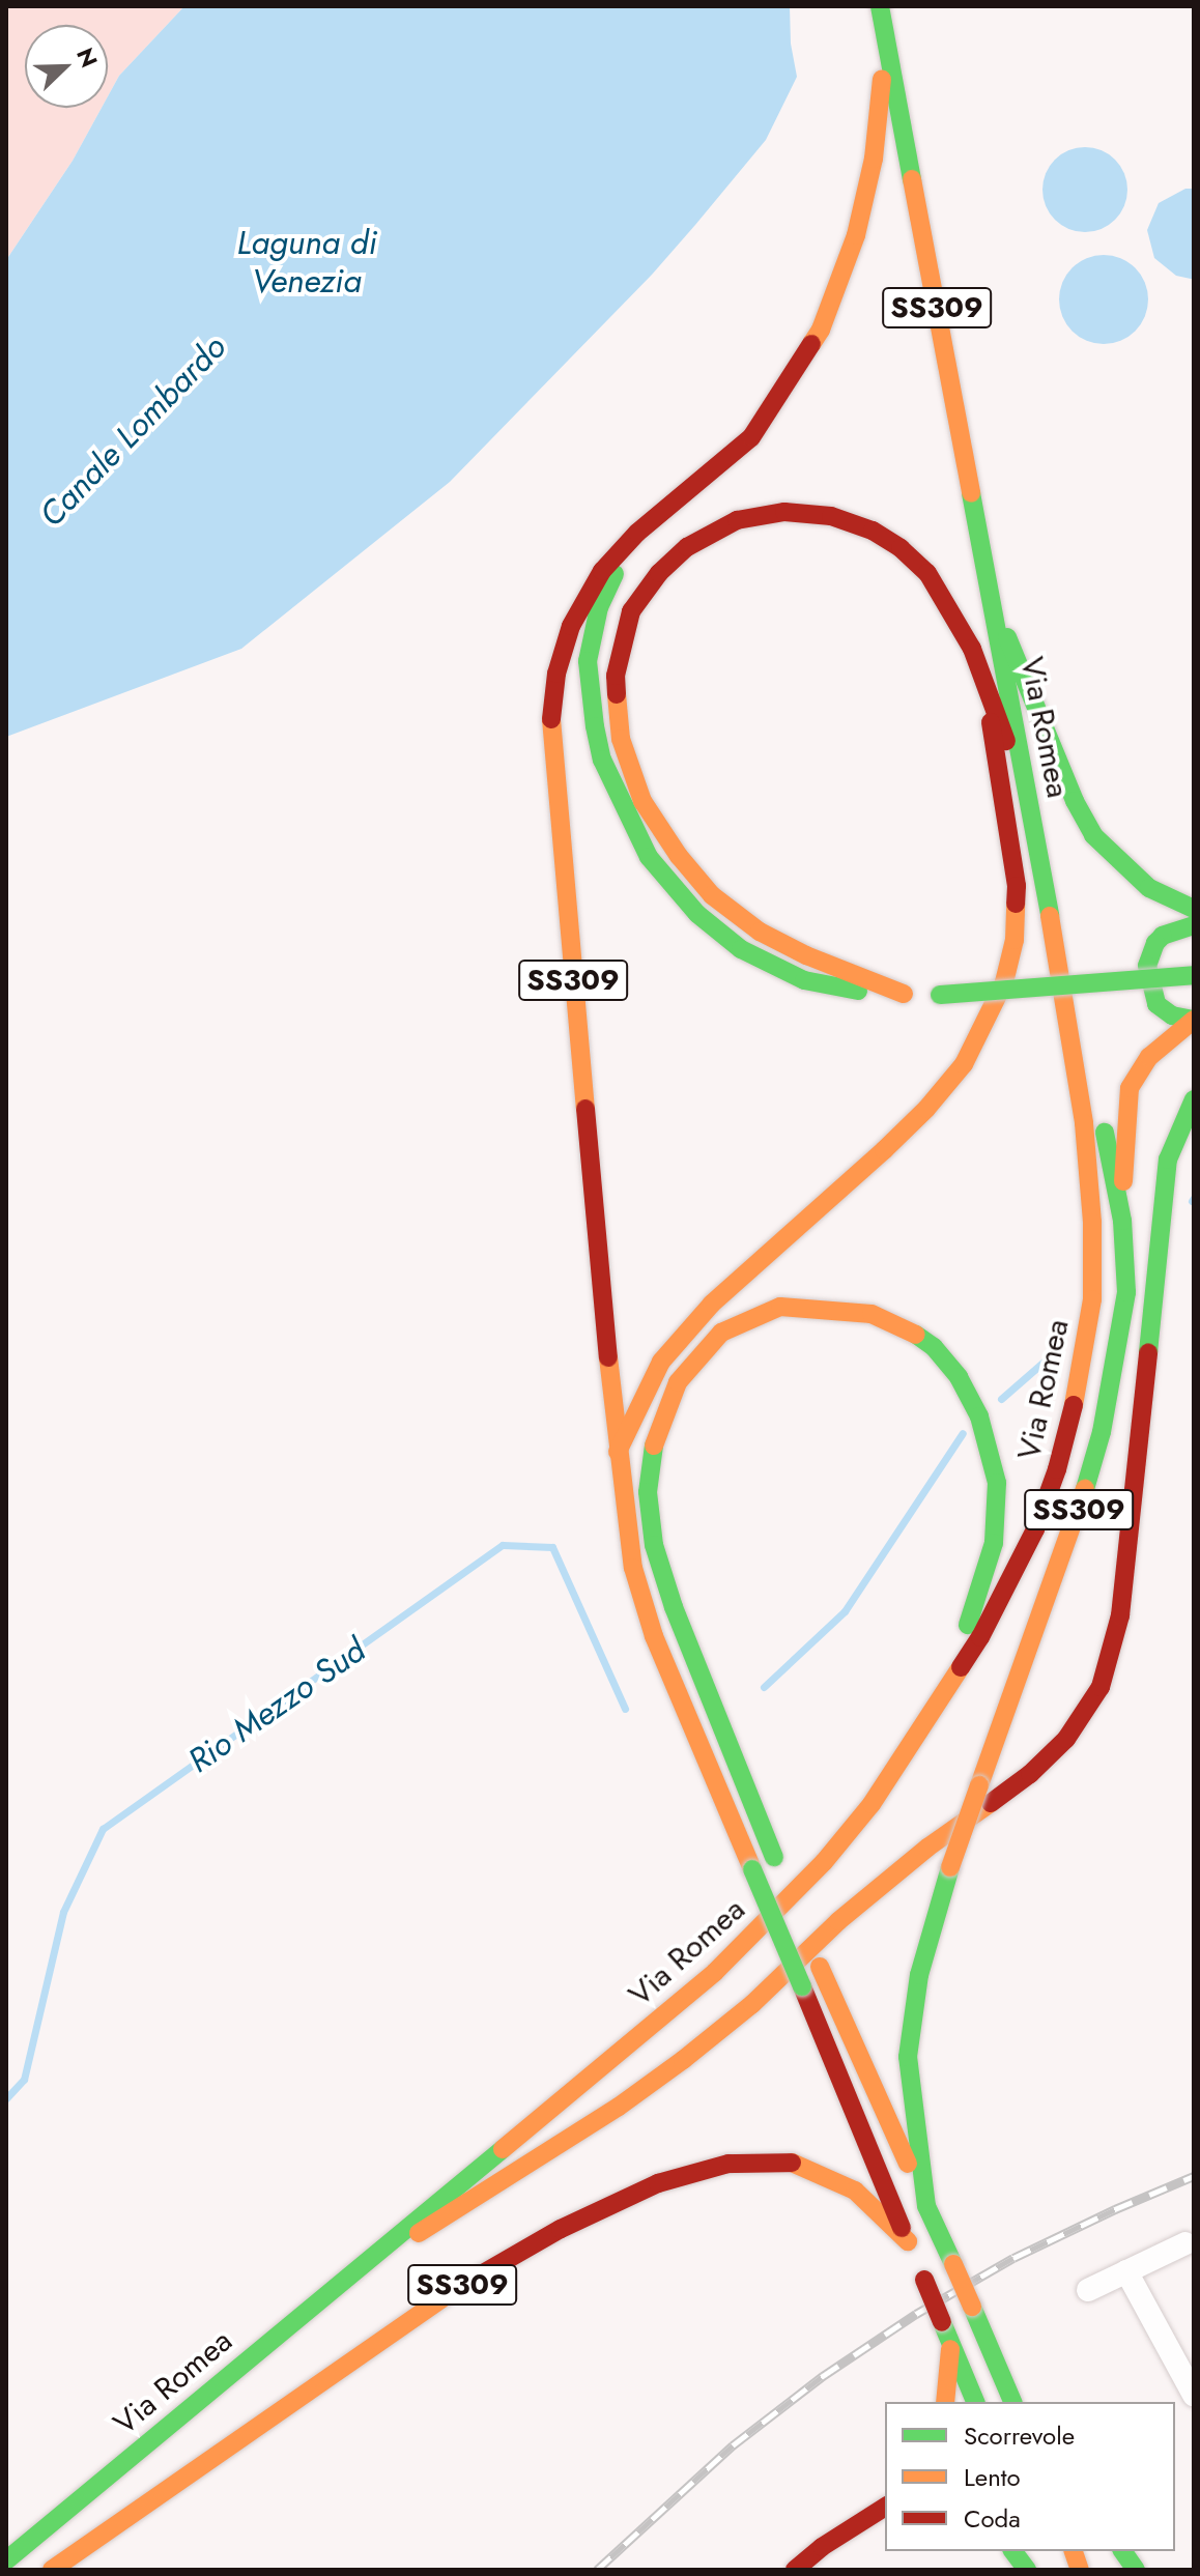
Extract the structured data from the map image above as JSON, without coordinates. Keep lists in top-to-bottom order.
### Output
{
  "streets": {
    "main road": ["SS309", "Via Romea"]
  },
  "crossings": [
    ["SS309", "Via Romea"]
  ],
  "water": ["Laguna di Venezia", "Canale Lombardo", "Rio Mezzo Sud"],
  "legend": ["Scorrevole", "Lento", "Coda"],
  "north": "top right"
}
